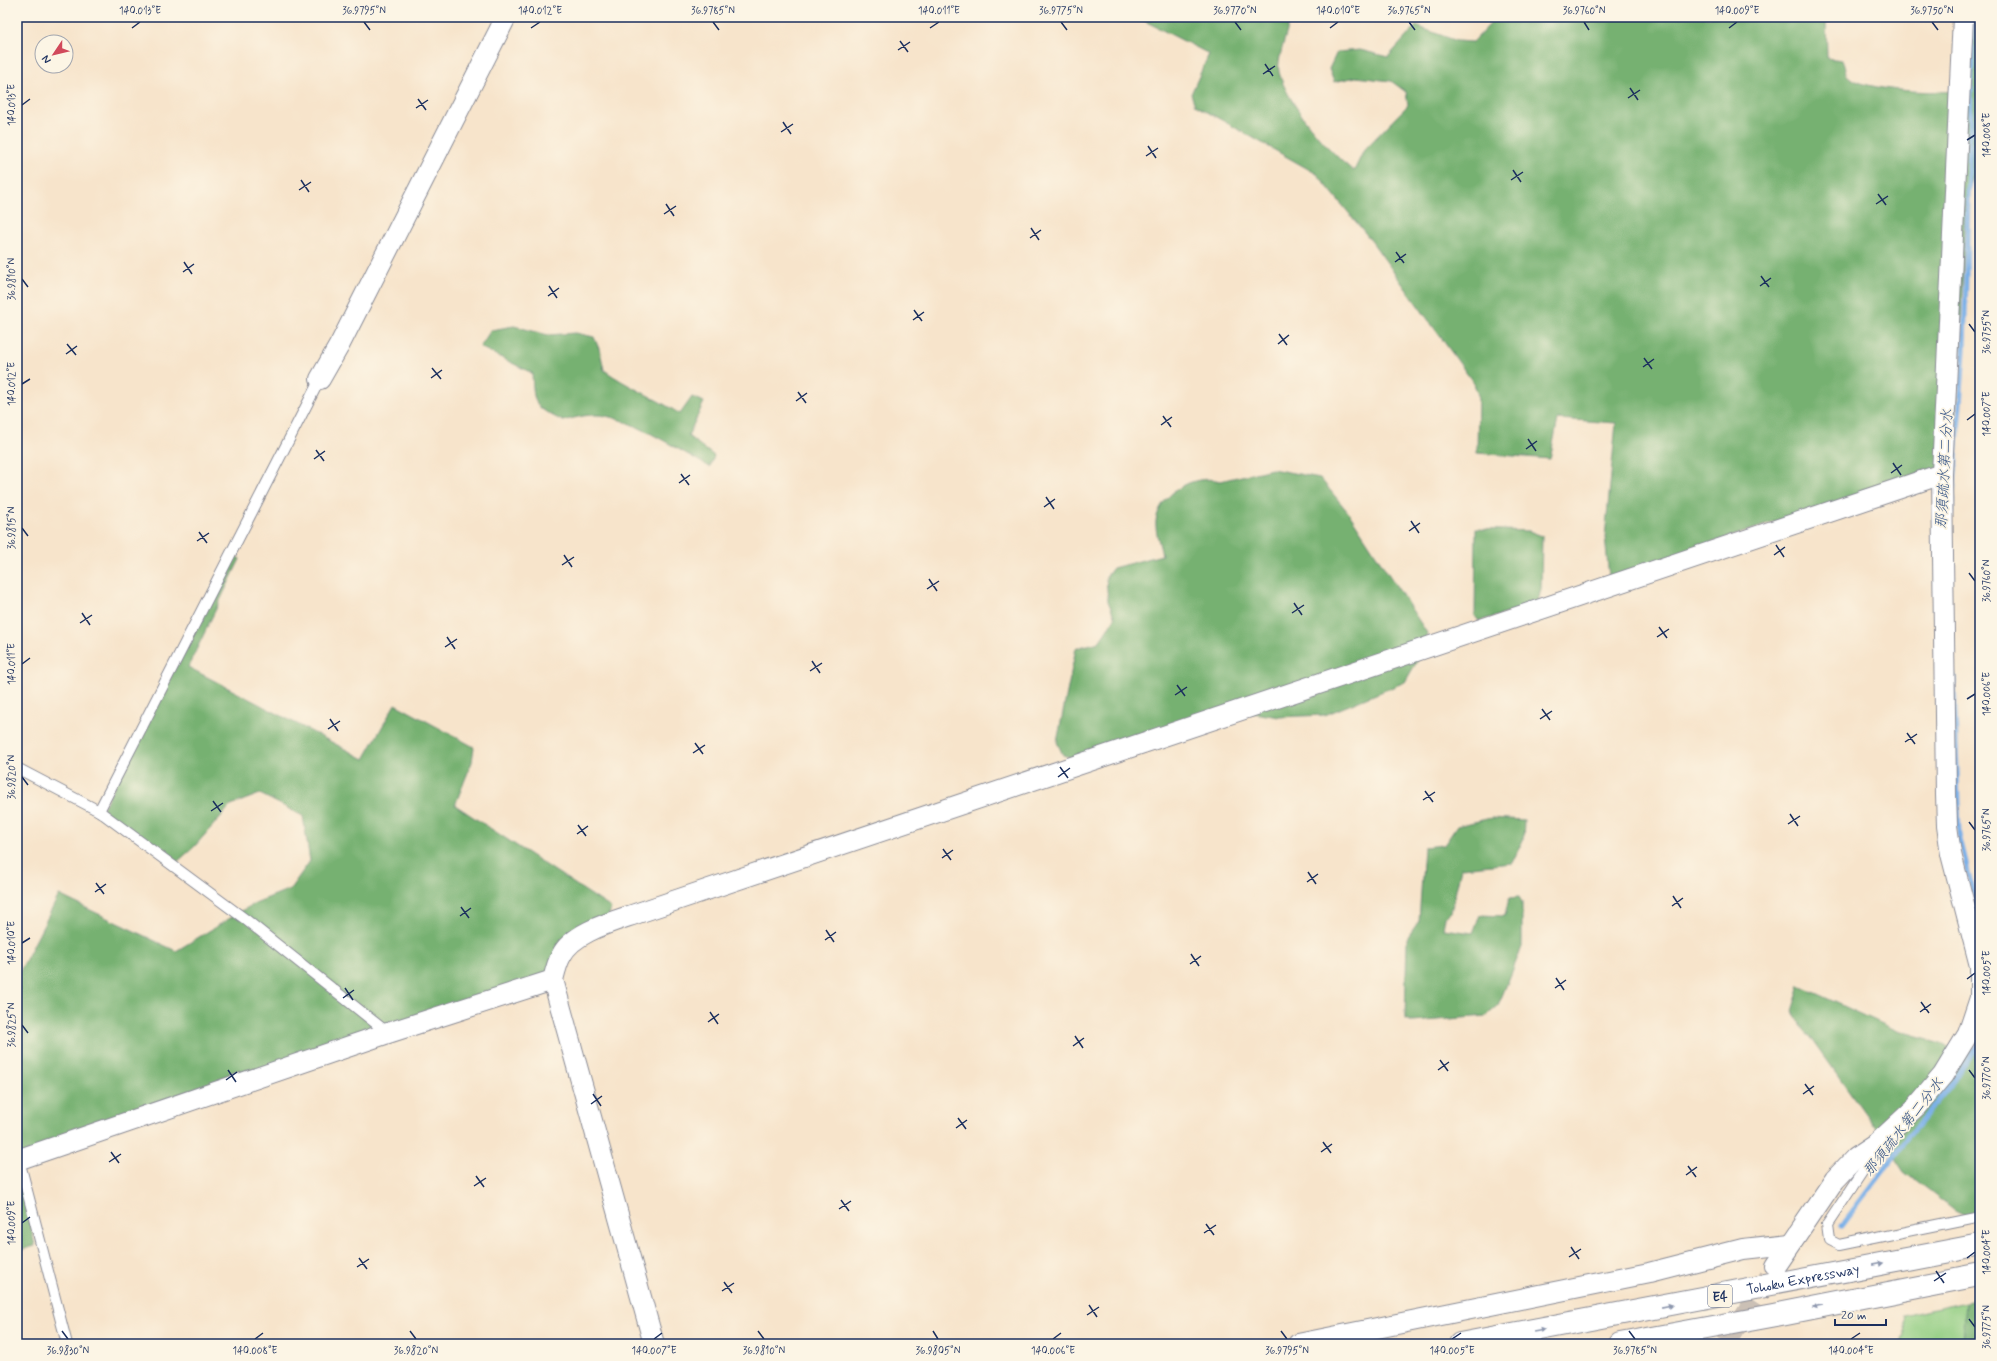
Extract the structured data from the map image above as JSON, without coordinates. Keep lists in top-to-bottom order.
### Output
{
  "streets": {
    "highway": ["Tohoku Expressway", "E4"]
  },
  "water": ["那須疏水第二分水"],
  "scale_bar": "20 m",
  "north": "bottom left",
  "coordinates": [
    "140.013°E",
    "36.9795°N",
    "140.012°E",
    "36.9785°N",
    "140.011°E",
    "36.9775°N",
    "36.9770°N",
    "140.010°E",
    "36.9765°N",
    "36.9760°N",
    "140.009°E",
    "36.9750°N",
    "140.008°E",
    "36.9810°N",
    "36.9755°N",
    "140.007°E",
    "36.9815°N",
    "140.006°E",
    "36.9820°N",
    "140.005°E",
    "36.9825°N",
    "140.004°E",
    "36.9830°N",
    "36.9805°N"
  ]
}
